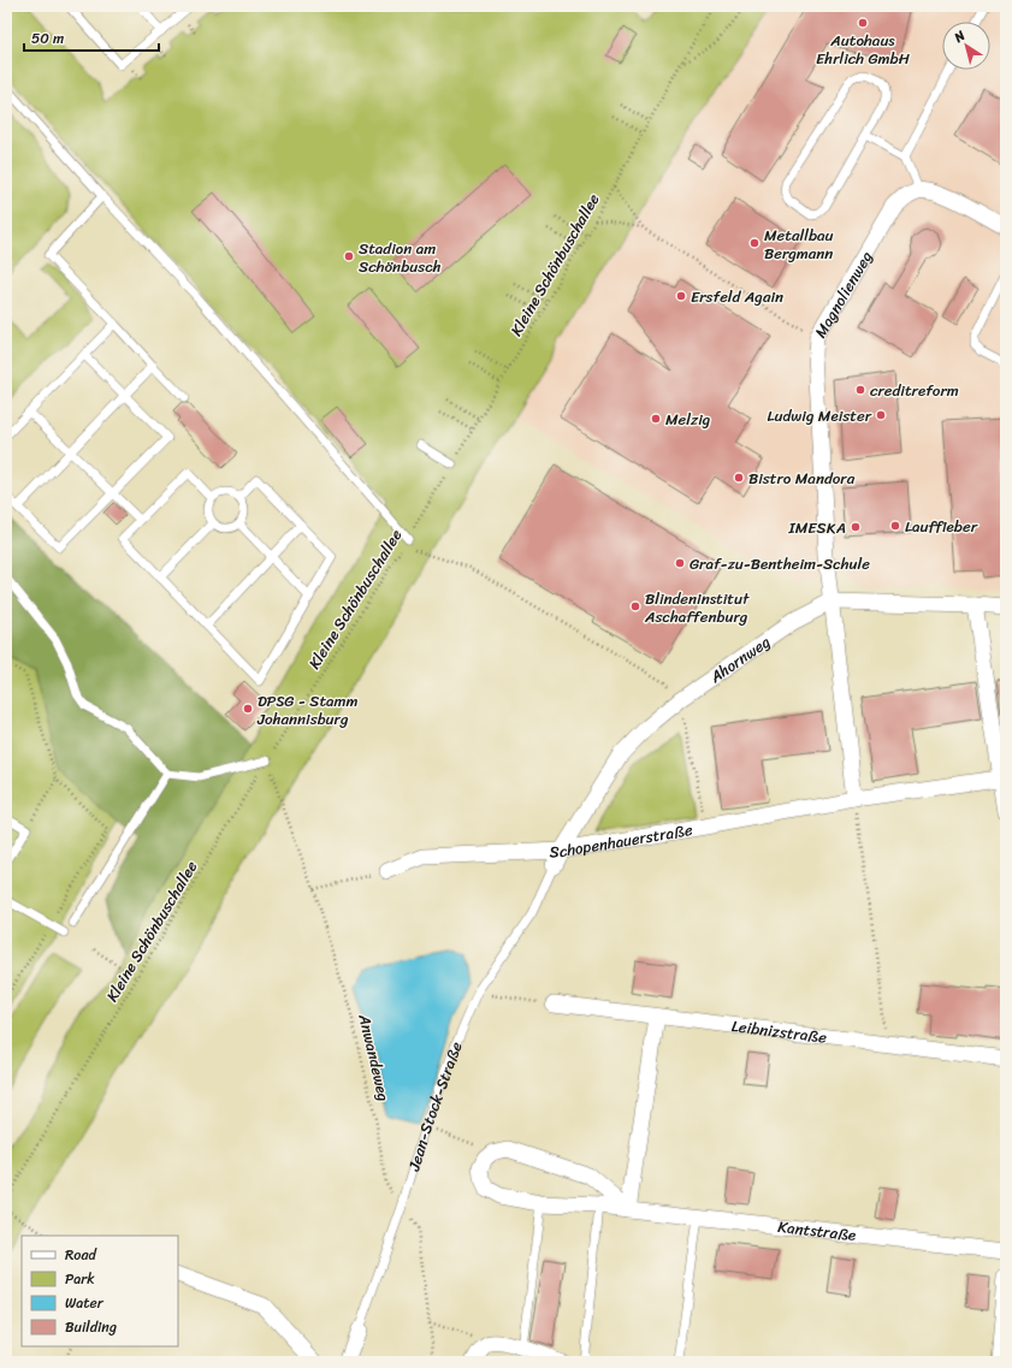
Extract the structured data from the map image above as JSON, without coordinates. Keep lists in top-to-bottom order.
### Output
{
  "streets": {
    "street": [
      "Magnolienweg",
      "Ahornweg",
      "Schopenhauerstraße",
      "Leibnizstraße",
      "Jean-Stock-Straße",
      "Kantstraße"
    ],
    "path": ["Kleine Schönbuschallee", "Anwandeweg"]
  },
  "crossings": [
    ["Kleine Schönbuschallee", "Anwandeweg"],
    ["Magnolienweg", "Ahornweg"],
    ["Ahornweg", "Schopenhauerstraße"],
    ["Ahornweg", "Jean-Stock-Straße"],
    ["Anwandeweg", "Jean-Stock-Straße"]
  ],
  "places": [
    "Autohaus Ehrlich GmbH",
    "Metallbau Bergmann",
    "Stadion am Schönbusch",
    "Ersfeld Again",
    "creditreform",
    "Ludwig Meister",
    "Melzig",
    "Bistro Mandora",
    "Lauffieber",
    "IMESKA",
    "Graf-zu-Bentheim-Schule",
    "Blindeninstitut Aschaffenburg",
    "DPSG - Stamm Johannisburg"
  ],
  "legend": [
    "Road",
    "Park",
    "Water",
    "Building"
  ],
  "scale_bar": "50 m",
  "north": "top left"
}
